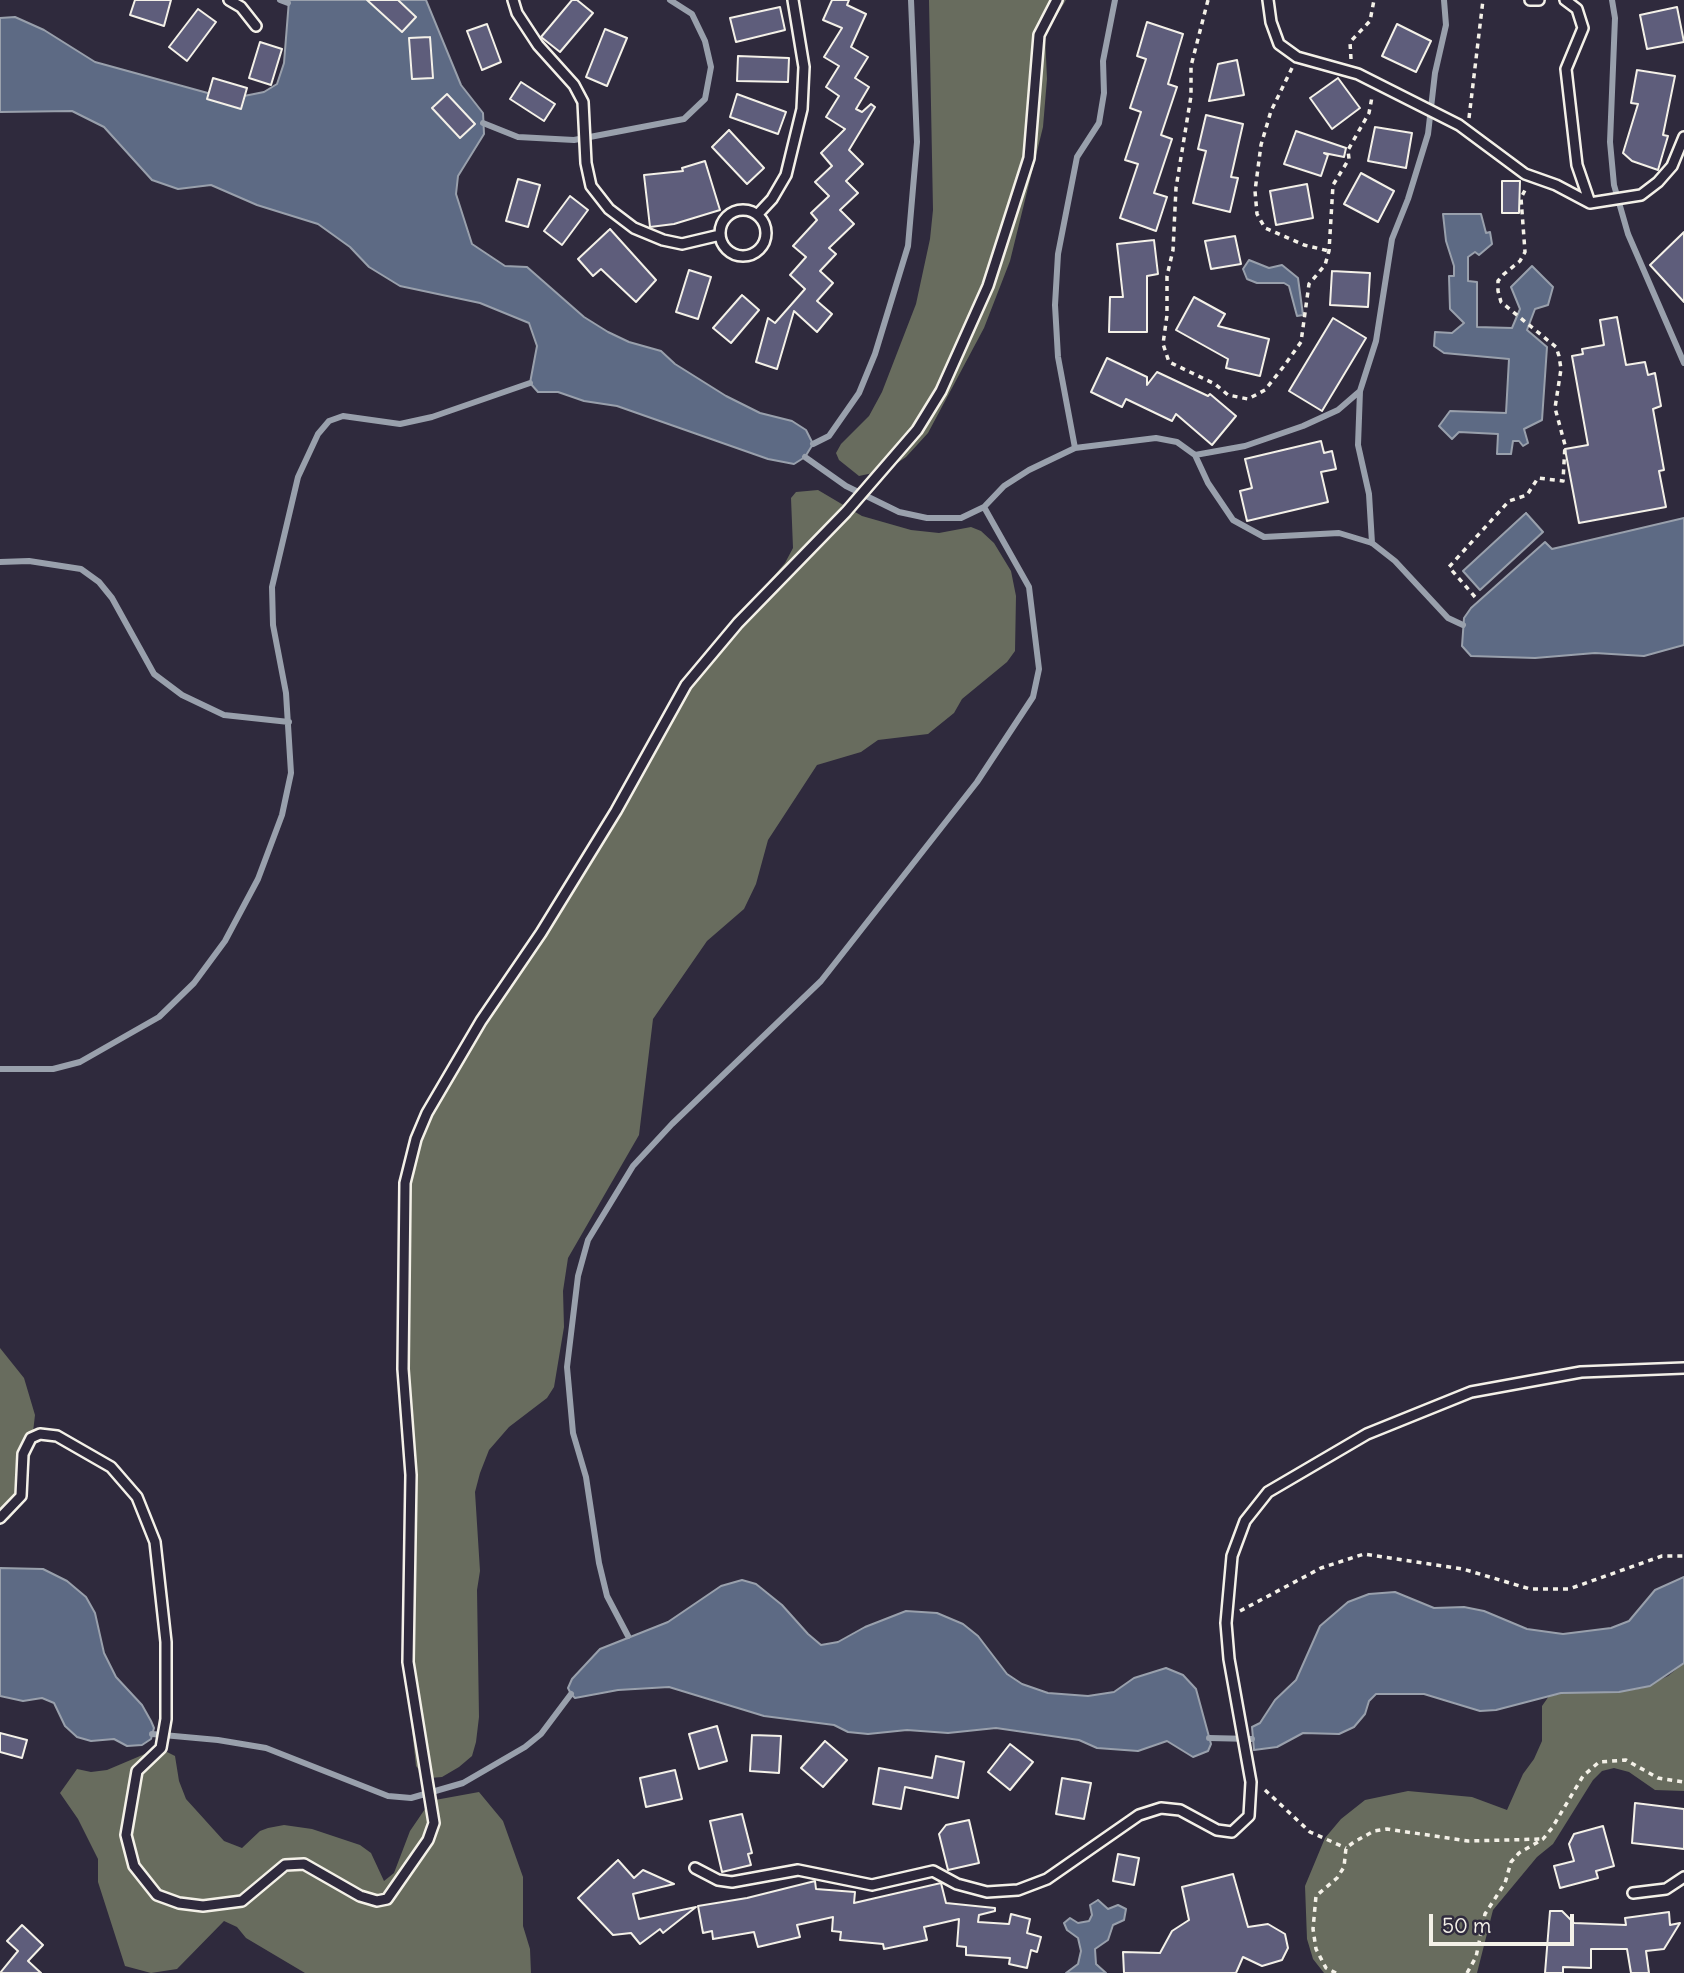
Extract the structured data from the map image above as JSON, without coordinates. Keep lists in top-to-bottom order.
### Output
{
  "scale_bar": "50 m"
}
